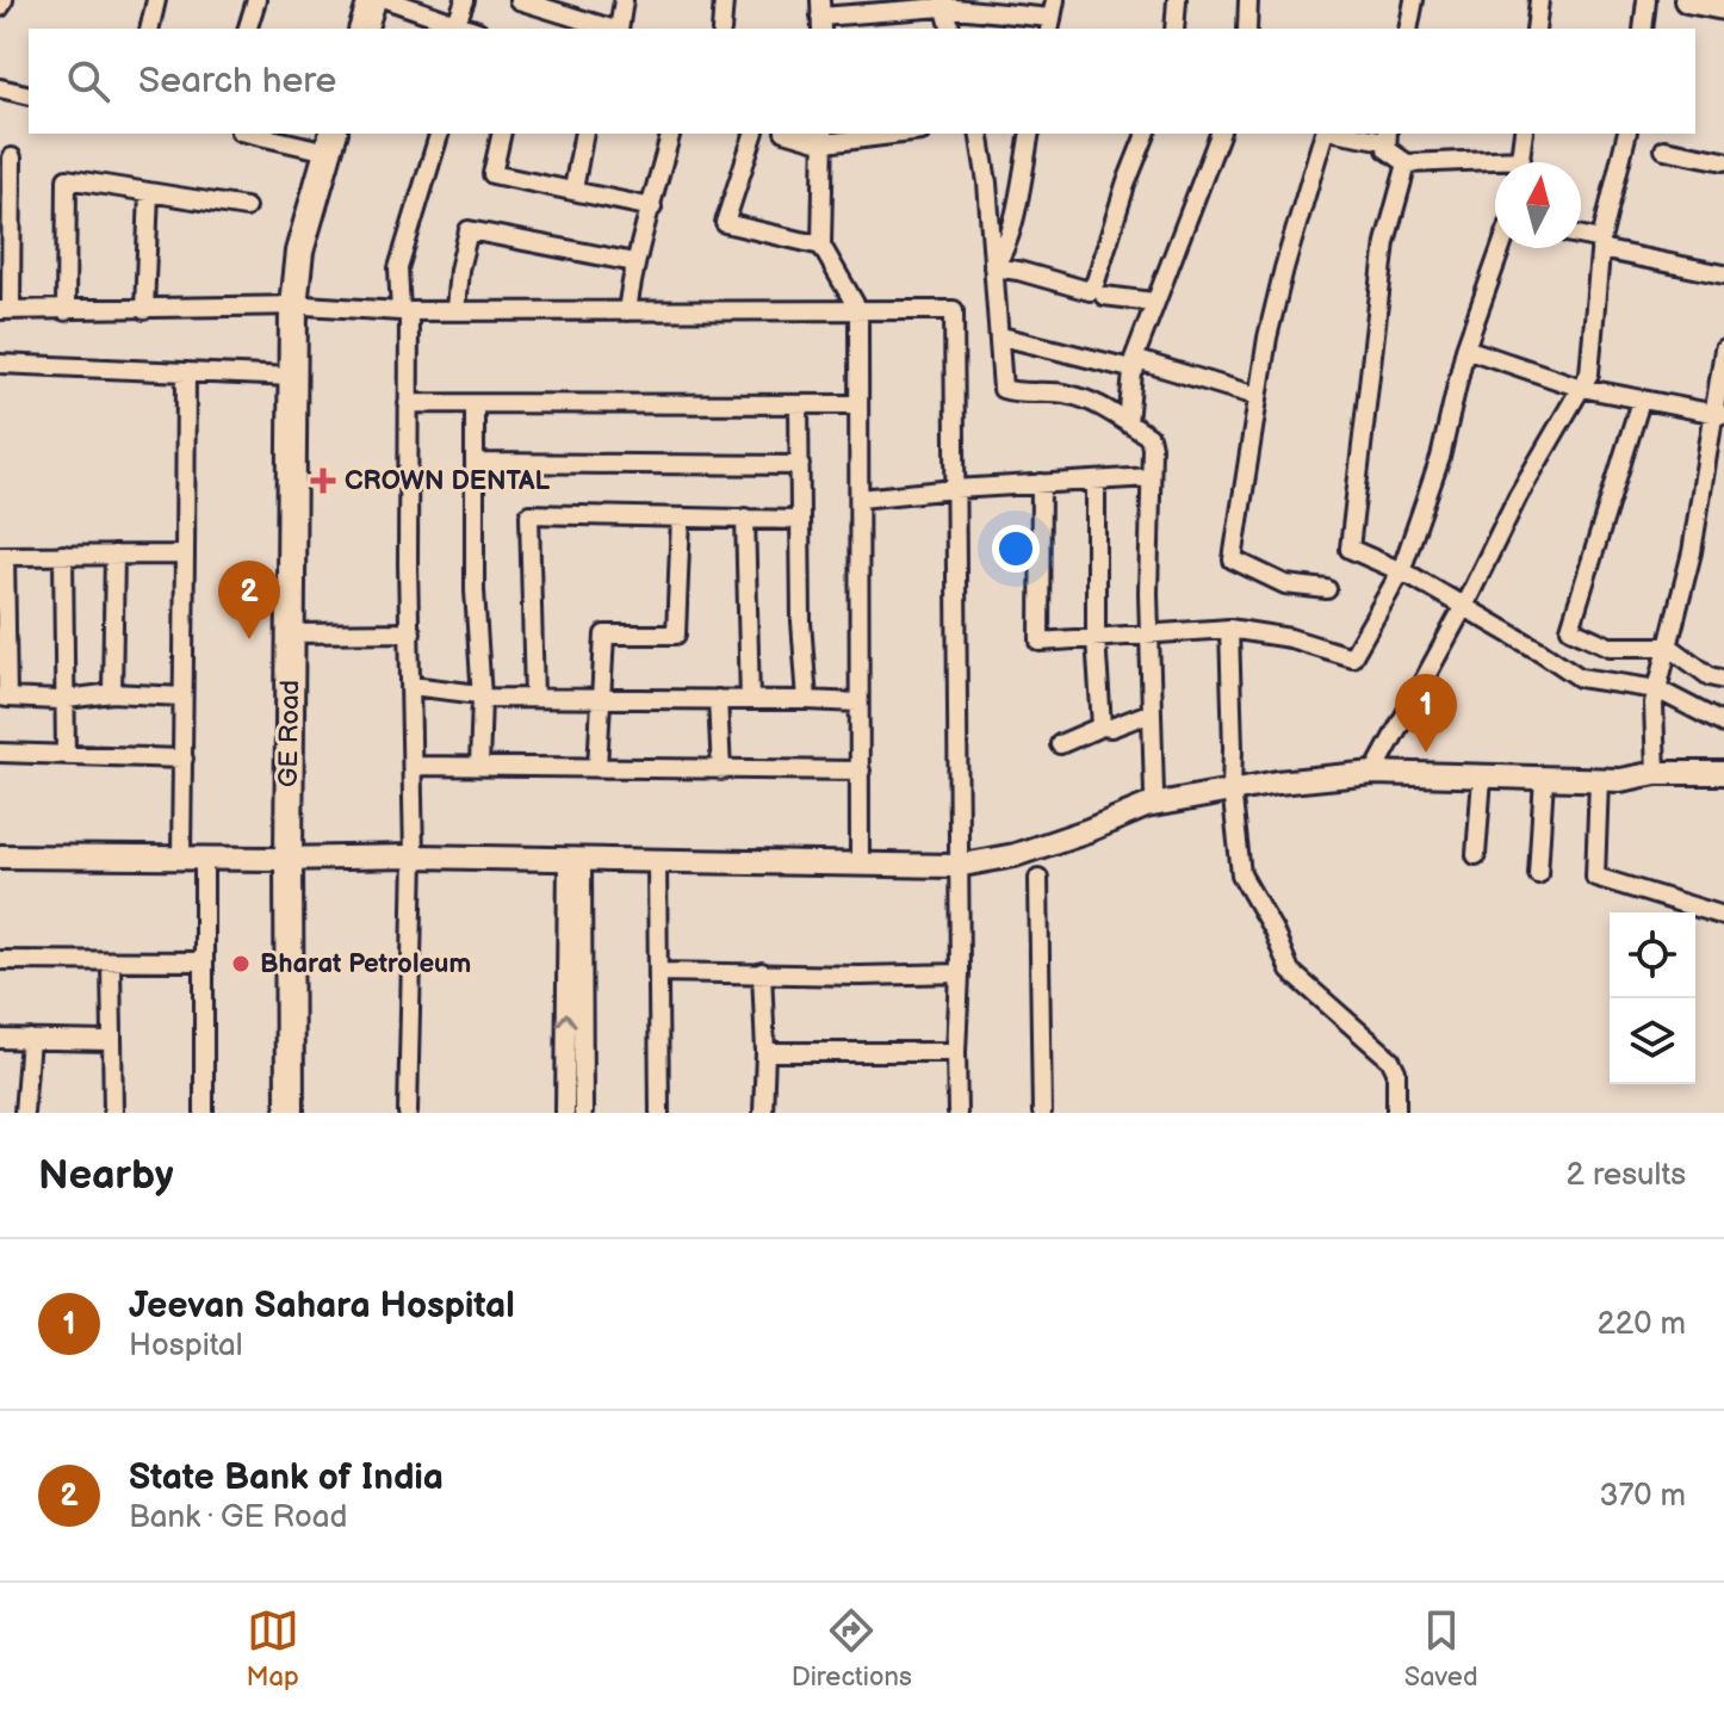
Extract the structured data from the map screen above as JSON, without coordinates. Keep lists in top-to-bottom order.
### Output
{
  "streets": {
    "main road": ["GE Road"]
  },
  "places": {
    "health": ["CROWN DENTAL"],
    "other": ["Bharat Petroleum"]
  },
  "north": "top",
  "page": {
    "search": "Search here",
    "pins": ["2", "1"],
    "heading": ["Nearby", "2 results"],
    "list": [
      {
        "mark": "1",
        "name": "Jeevan Sahara Hospital",
        "note": "Hospital",
        "value": "220 m"
      },
      {
        "mark": "2",
        "name": "State Bank of India",
        "note": "Bank · GE Road",
        "value": "370 m"
      }
    ],
    "nav": ["Map", "Directions", "Saved"]
  }
}
